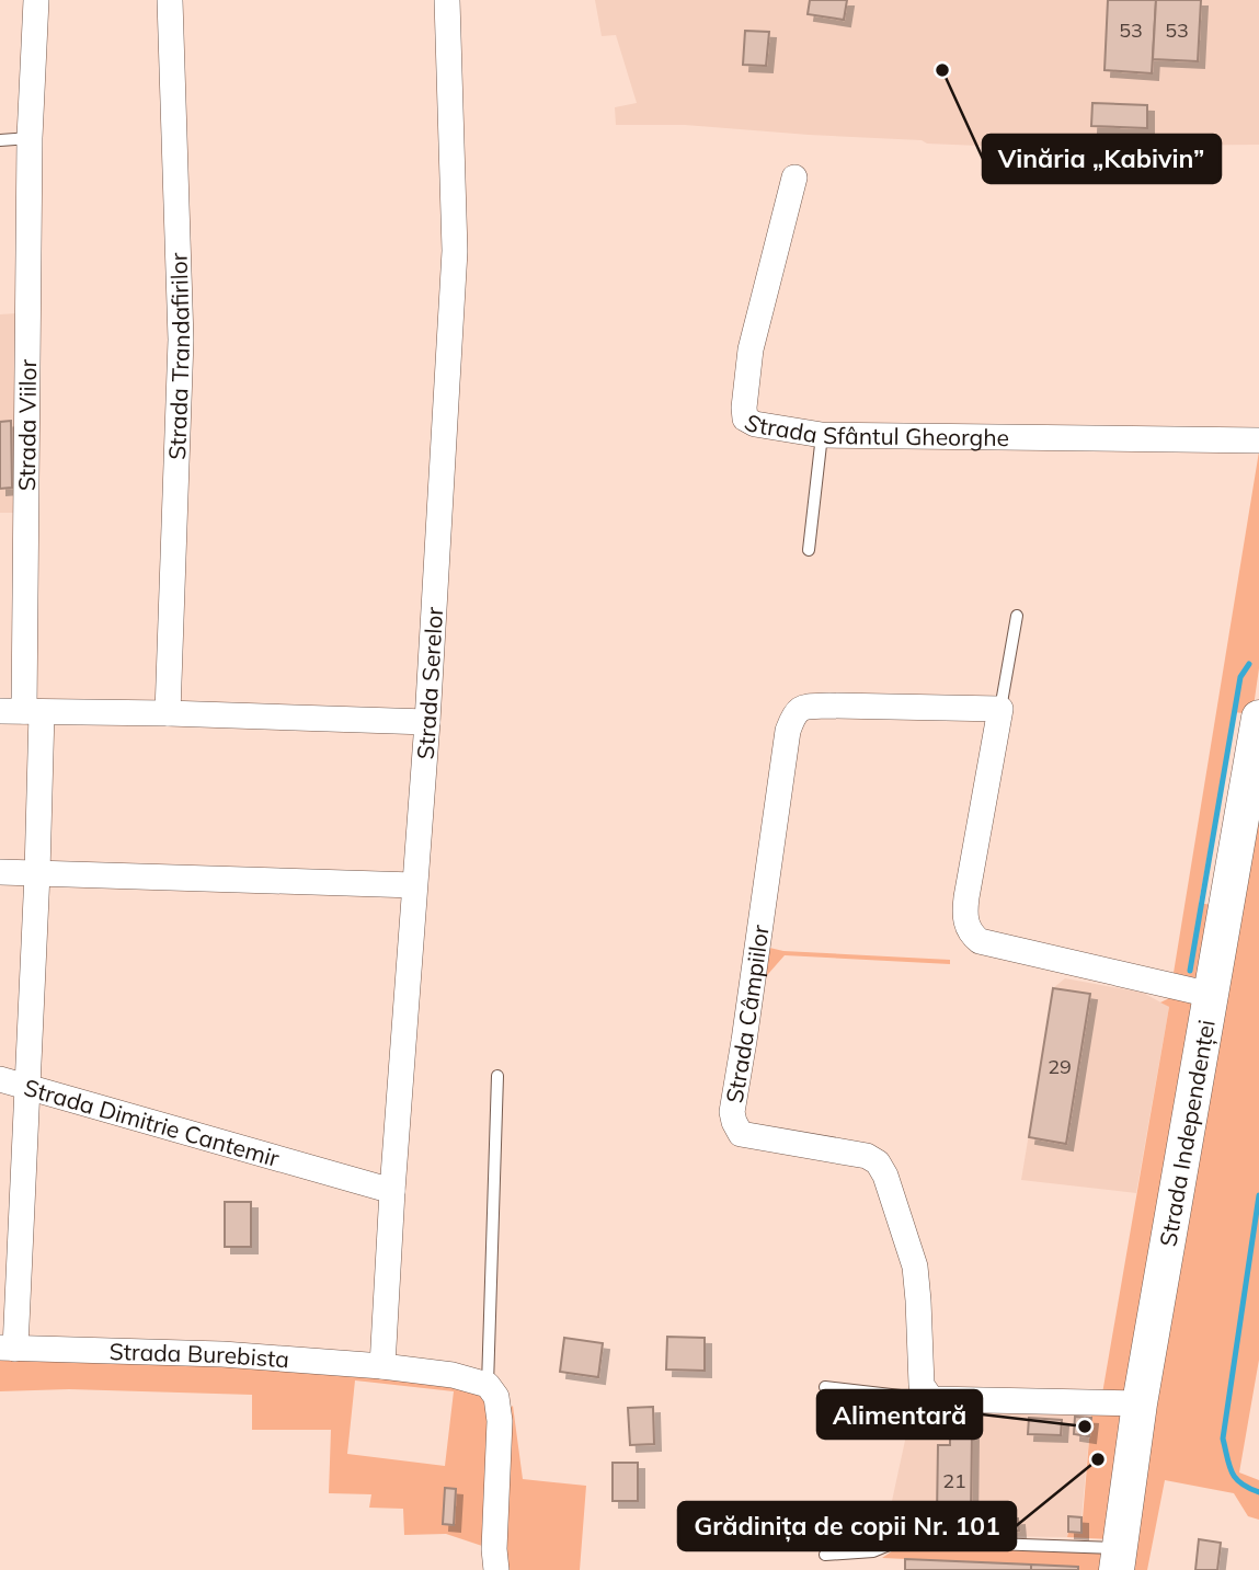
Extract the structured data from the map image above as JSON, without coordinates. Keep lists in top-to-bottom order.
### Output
{
  "streets": {
    "main road": ["Strada Independenței"],
    "street": [
      "Strada Trandafirilor",
      "Strada Sfântul Gheorghe",
      "Strada Viilor",
      "Strada Serelor",
      "Strada Câmpiilor",
      "Strada Dimitrie Cantemir",
      "Strada Burebista"
    ]
  },
  "crossings": [
    ["Strada Viilor", "Strada Dimitrie Cantemir"],
    ["Strada Serelor", "Strada Dimitrie Cantemir"],
    ["Strada Serelor", "Strada Burebista"],
    ["Strada Dimitrie Cantemir", "Strada Burebista"]
  ],
  "places": ["Vinăria „Kabivin”", "Alimentară", "Grădinița de copii Nr. 101"],
  "house_numbers": [
    "53",
    "53",
    "29",
    "21"
  ]
}
